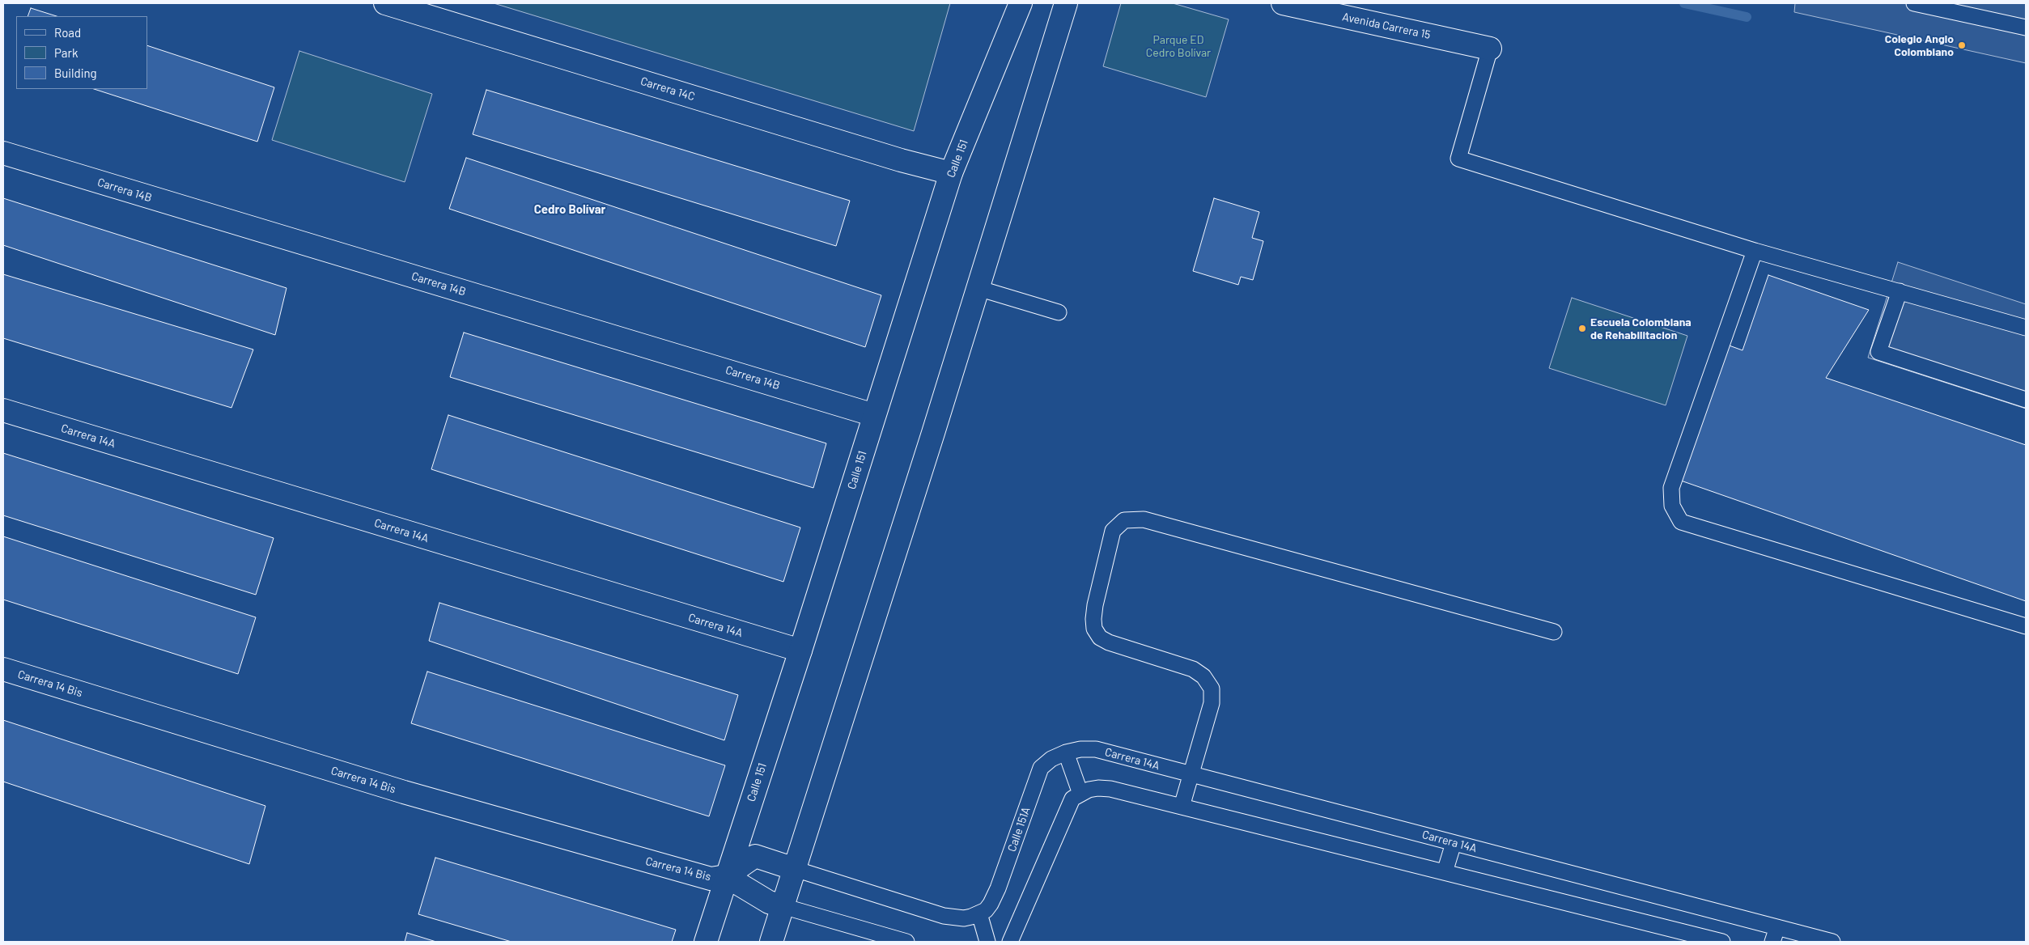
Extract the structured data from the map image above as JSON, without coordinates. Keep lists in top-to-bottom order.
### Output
{
  "streets": {
    "street": [
      "Avenida Carrera 15",
      "Carrera 14C",
      "Calle 151",
      "Carrera 14B",
      "Carrera 14A",
      "Carrera 14 Bis"
    ],
    "lane": ["Calle 151A"]
  },
  "crossings": [
    ["Carrera 14C", "Calle 151"],
    ["Calle 151", "Carrera 14B"],
    ["Calle 151", "Carrera 14A"],
    ["Calle 151", "Carrera 14 Bis"],
    ["Carrera 14A", "Calle 151A"]
  ],
  "districts": ["Cedro Bolívar"],
  "parks": ["Parque ED Cedro Bolívar"],
  "places": ["Colegio Anglo Colombiano", "Escuela Colombiana de Rehabilitacion"],
  "legend": ["Road", "Park", "Building"]
}
